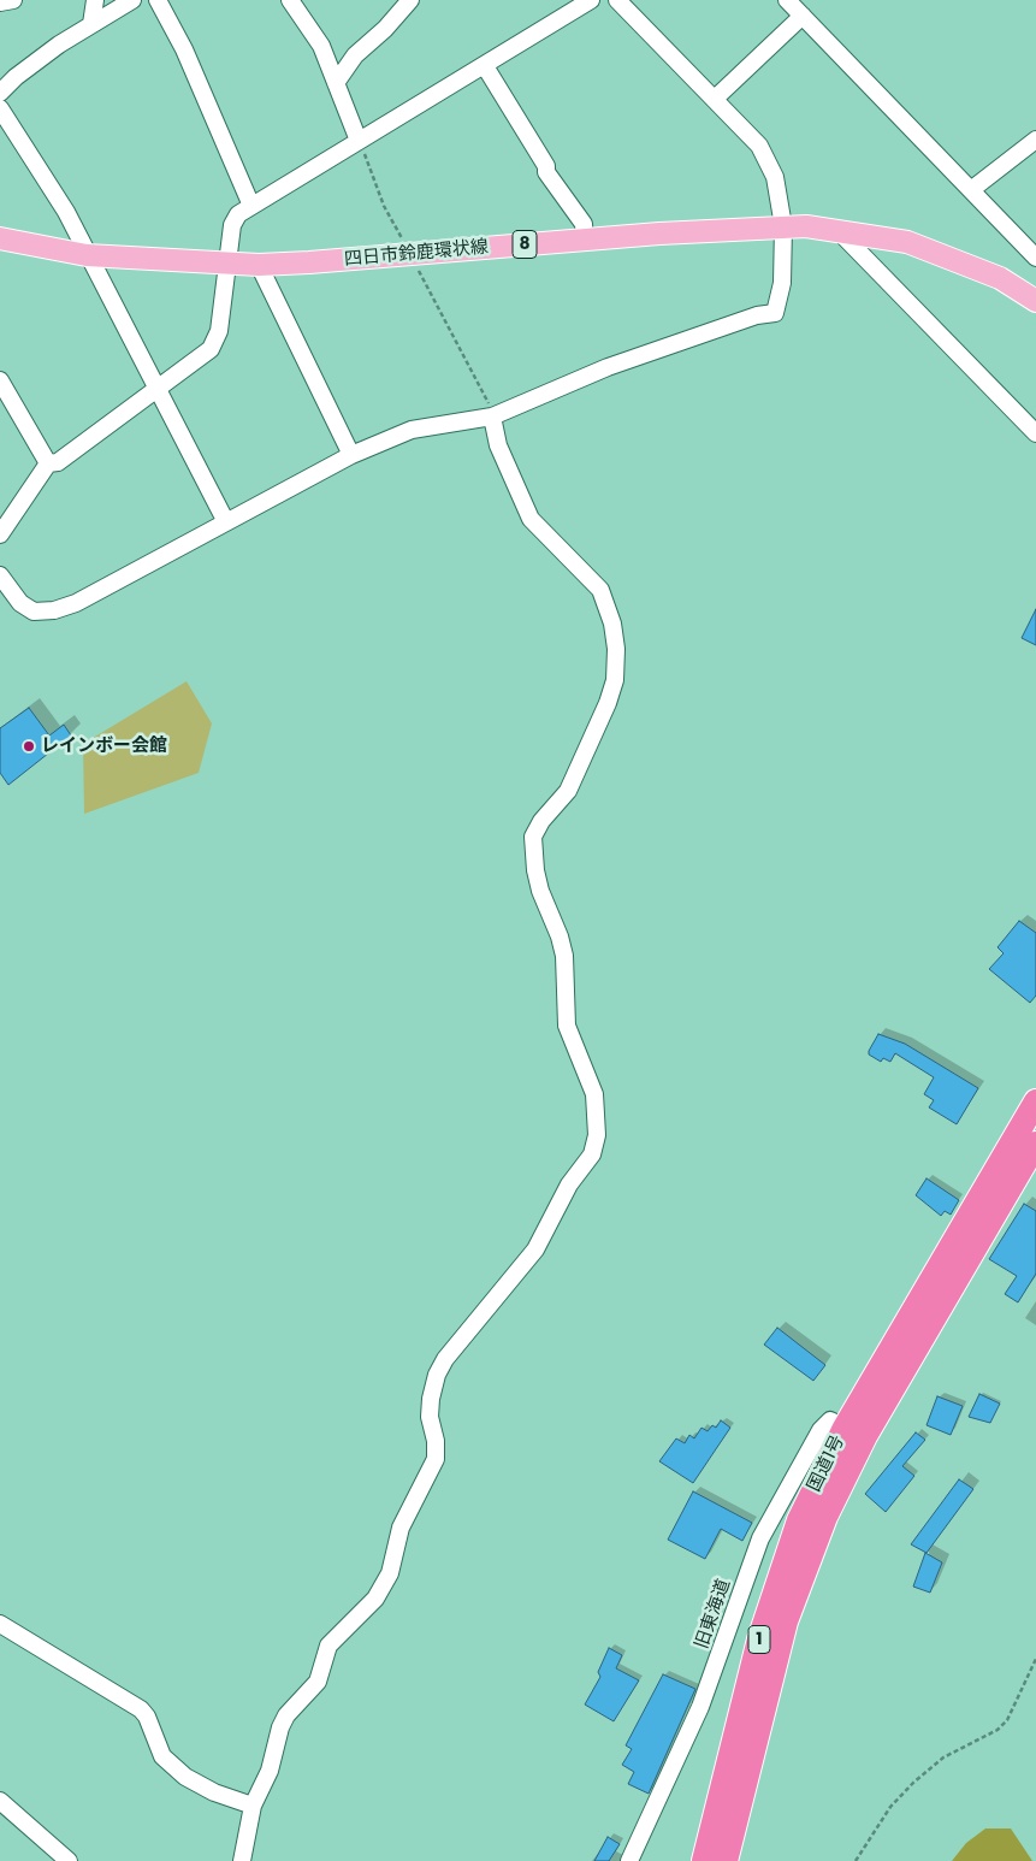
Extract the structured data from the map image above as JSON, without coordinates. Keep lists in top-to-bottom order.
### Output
{
  "streets": {
    "highway": ["国道1号", "1"],
    "main road": ["8", "四日市鈴鹿環状線"],
    "street": ["旧東海道"]
  },
  "crossings": [
    ["国道1号", "旧東海道"]
  ],
  "places": ["レインボー会館"]
}
